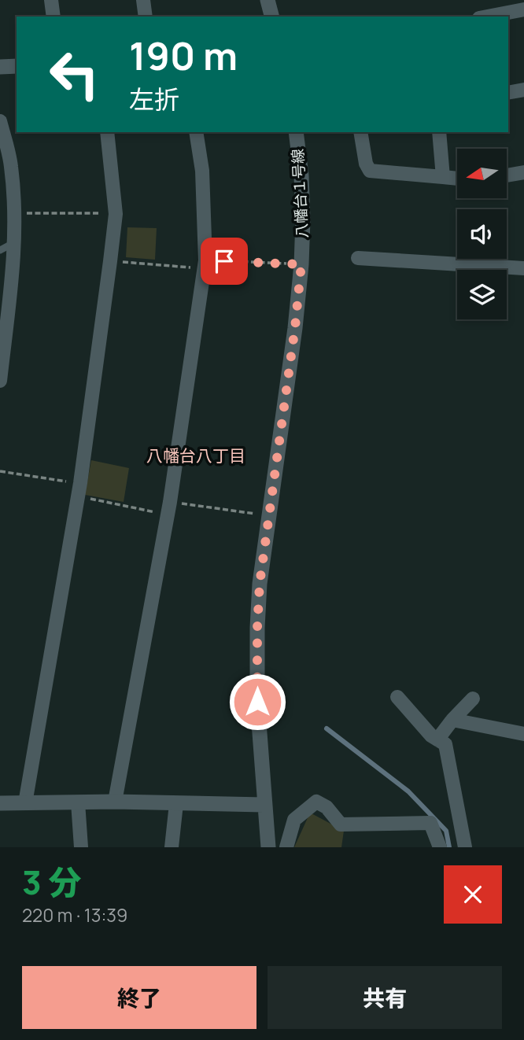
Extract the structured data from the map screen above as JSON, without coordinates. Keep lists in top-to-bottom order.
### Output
{
  "streets": {
    "street": ["八幡台１号線"]
  },
  "districts": ["八幡台八丁目"],
  "north": "left",
  "page": {
    "turn": ["190 m", "左折"],
    "heading": ["3 分", "220 m · 13:39"],
    "buttons": ["終了", "共有"]
  }
}
